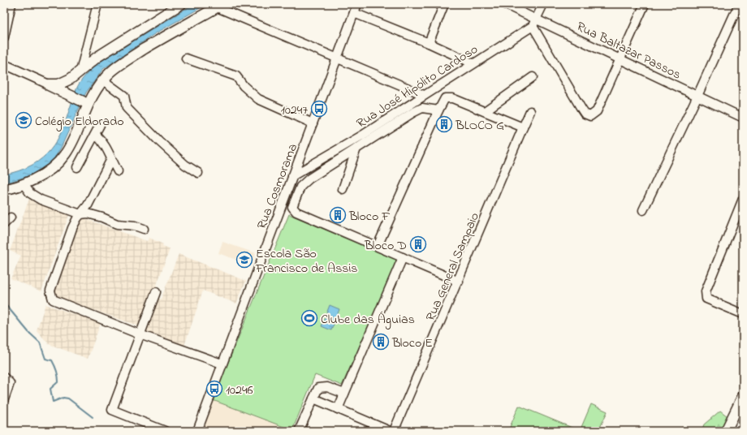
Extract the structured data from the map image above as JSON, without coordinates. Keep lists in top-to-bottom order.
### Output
{
  "streets": {
    "street": [
      "Rua Baltazar Passos",
      "Rua José Hipólito Cardoso",
      "Rua Cosmorama",
      "Rua General Sampaio"
    ]
  },
  "crossings": [
    ["Rua Baltazar Passos", "Rua José Hipólito Cardoso"],
    ["Rua José Hipólito Cardoso", "Rua Cosmorama"]
  ],
  "places": {
    "bus stop": ["10247", "10246"],
    "school or university": ["Colégio Eldorado", "Escola São Francisco de Assis"],
    "building": [
      "BLOCO G",
      "Bloco F",
      "Bloco D",
      "Bloco E"
    ],
    "sports": ["Clube das Águias"]
  }
}
